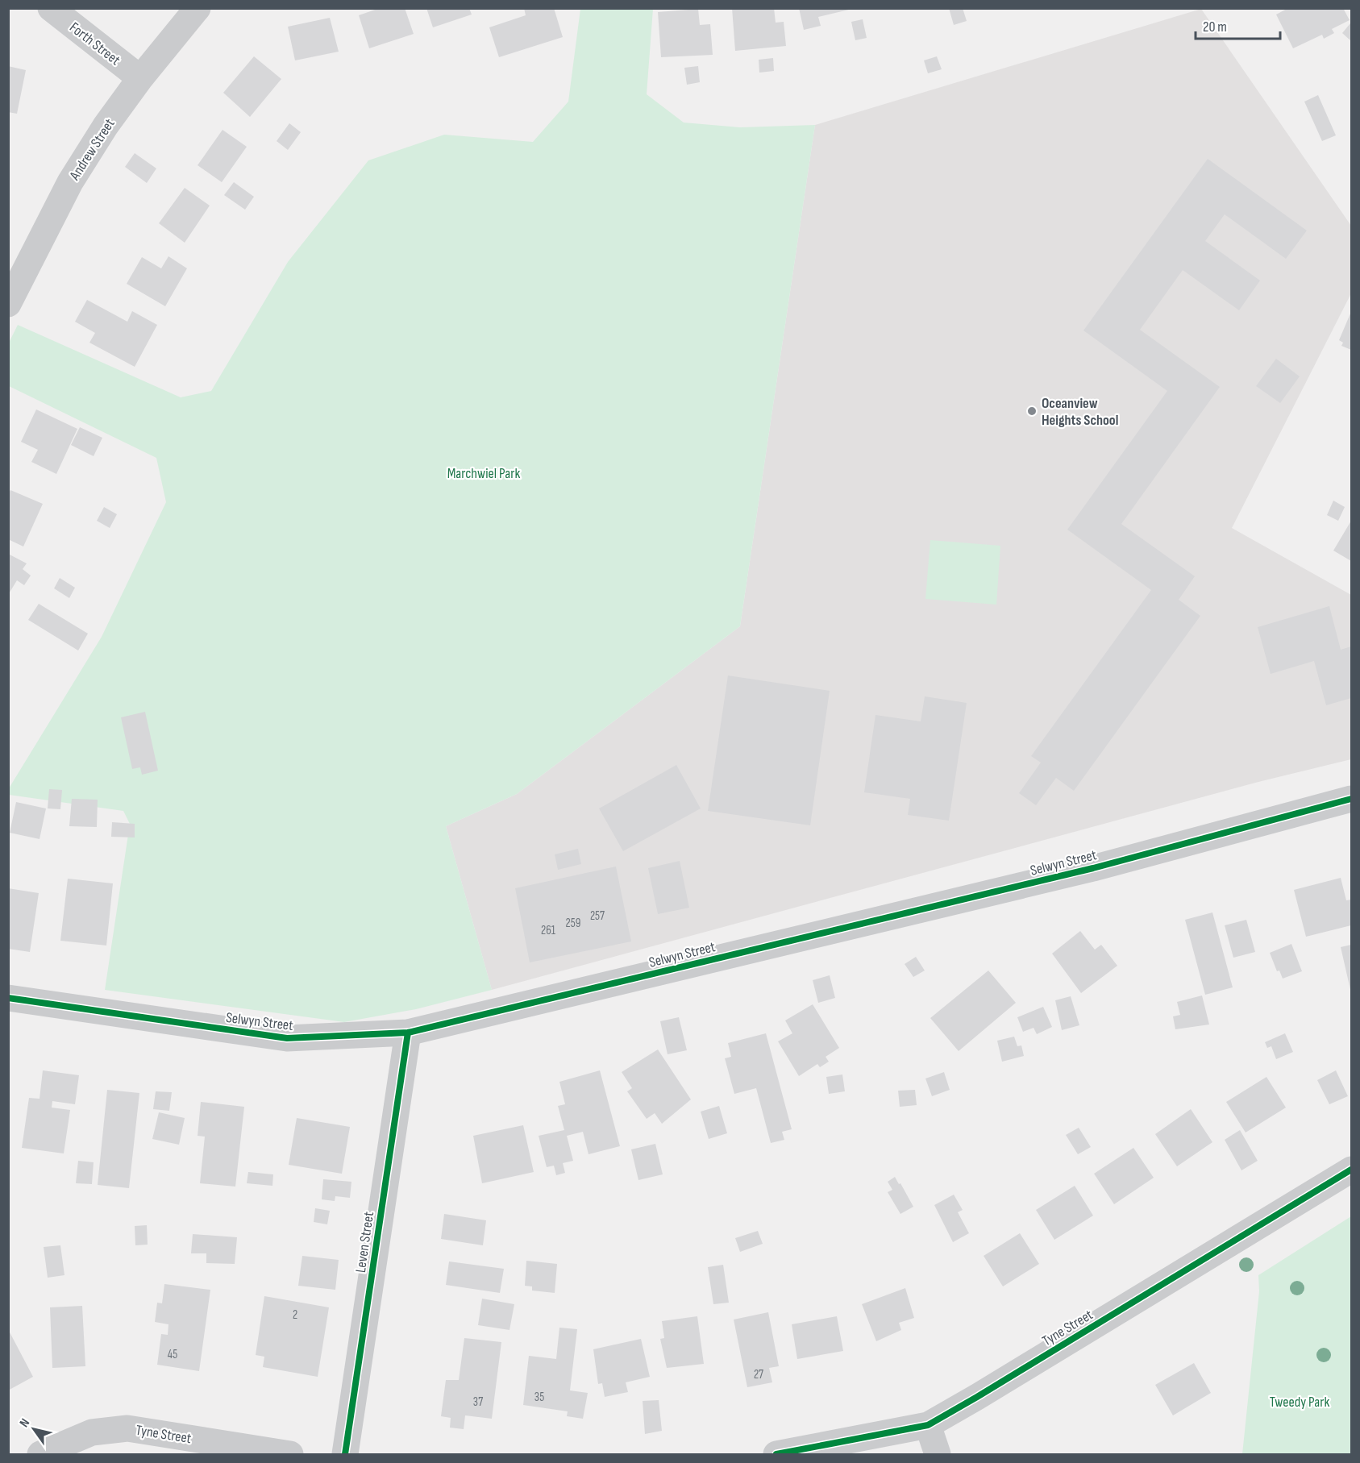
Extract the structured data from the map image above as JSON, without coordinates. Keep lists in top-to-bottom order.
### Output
{
  "streets": {
    "street": [
      "Forth Street",
      "Andrew Street",
      "Selwyn Street",
      "Leven Street",
      "Tyne Street"
    ]
  },
  "crossings": [
    ["Forth Street", "Andrew Street"],
    ["Selwyn Street", "Leven Street"]
  ],
  "parks": ["Marchwiel Park", "Tweedy Park"],
  "places": ["Oceanview Heights School"],
  "house_numbers": [
    "257",
    "259",
    "261",
    "2",
    "45",
    "27",
    "35",
    "37"
  ],
  "scale_bar": "20 m",
  "north": "top left"
}
